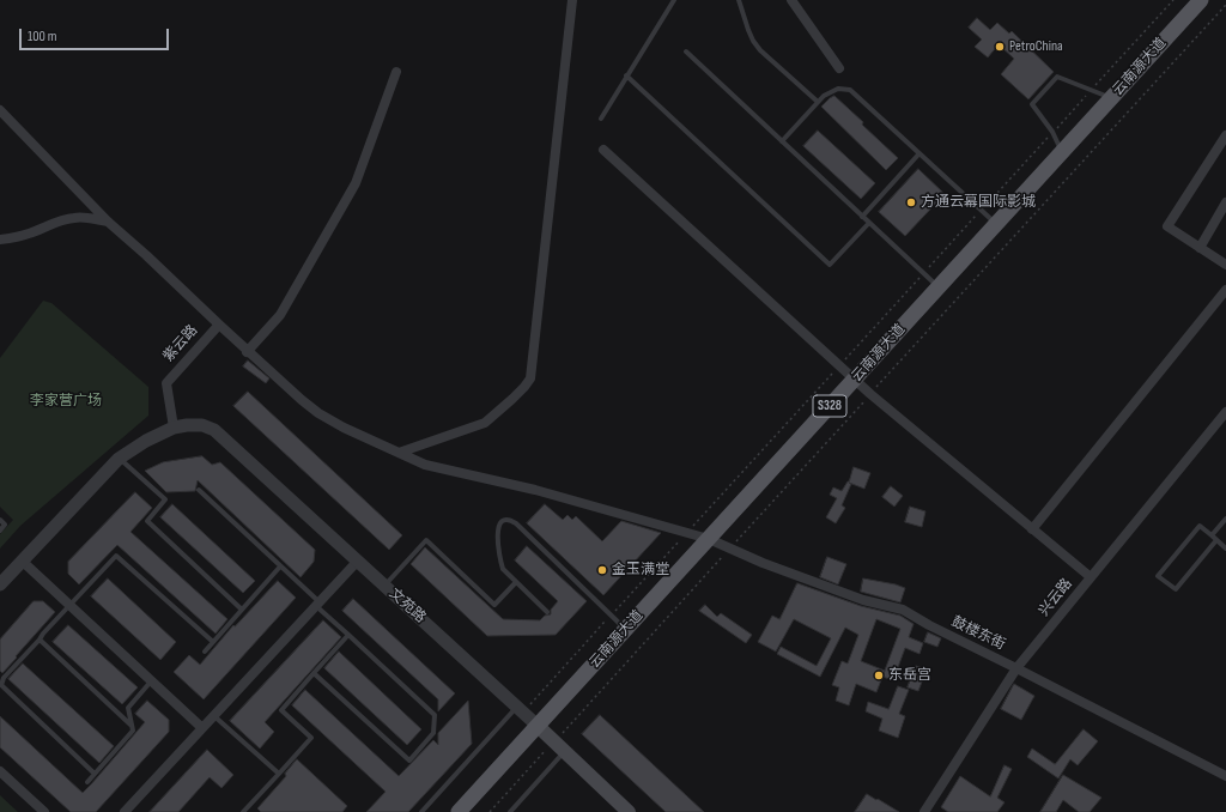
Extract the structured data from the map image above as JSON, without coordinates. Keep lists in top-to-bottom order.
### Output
{
  "streets": {
    "main road": ["云南源大道", "S328", "文苑路"],
    "street": ["紫云路", "兴云路", "鼓楼东街"]
  },
  "crossings": [
    ["云南源大道", "文苑路"],
    ["云南源大道", "鼓楼东街"],
    ["紫云路", "文苑路"],
    ["紫云路", "鼓楼东街"],
    ["兴云路", "鼓楼东街"]
  ],
  "parks": ["李家营广场"],
  "places": [
    "PetroChina",
    "方通云幕国际影城",
    "金玉满堂",
    "东岳宫"
  ],
  "scale_bar": "100 m"
}
